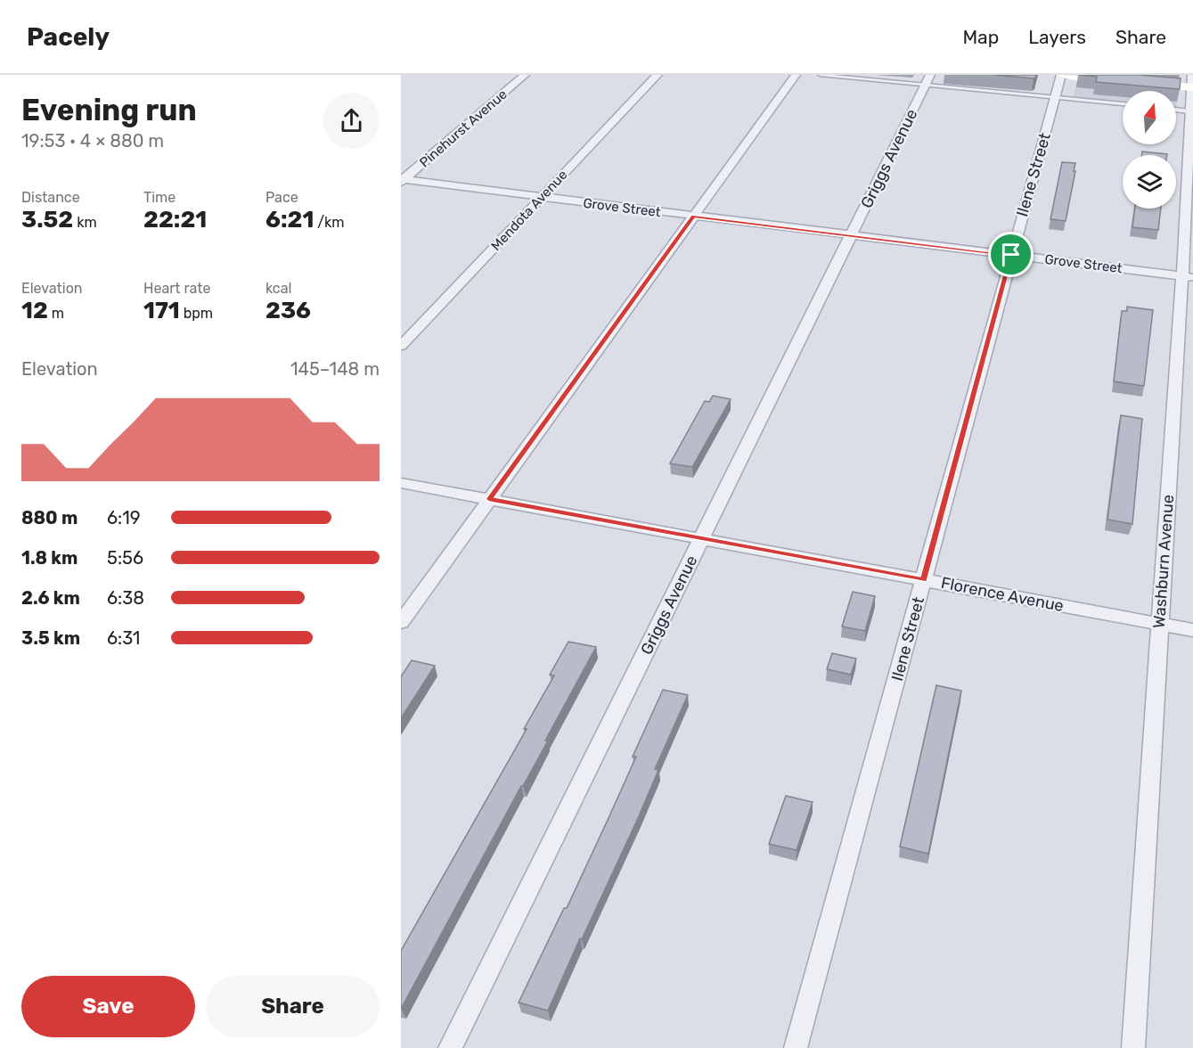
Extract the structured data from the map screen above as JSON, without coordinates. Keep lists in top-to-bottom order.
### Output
{
  "streets": {
    "street": [
      "Pinehurst Avenue",
      "Griggs Avenue",
      "Ilene Street",
      "Grove Street",
      "Mendota Avenue",
      "Washburn Avenue",
      "Florence Avenue"
    ]
  },
  "crossings": [
    ["Pinehurst Avenue", "Grove Street"],
    ["Griggs Avenue", "Grove Street"],
    ["Griggs Avenue", "Florence Avenue"],
    ["Ilene Street", "Grove Street"],
    ["Ilene Street", "Florence Avenue"],
    ["Grove Street", "Mendota Avenue"],
    ["Grove Street", "Washburn Avenue"],
    ["Washburn Avenue", "Florence Avenue"]
  ],
  "north": "top",
  "page": {
    "header": "Pacely",
    "nav": ["Map", "Layers", "Share"],
    "heading": ["Evening run", "19:53 · 4 × 880 m"],
    "stats": [
      ["Distance", "3.52 km"],
      ["Time", "22:21"],
      ["Pace", "6:21 /km"],
      ["Elevation", "12 m"],
      ["Heart rate", "171 bpm"],
      ["kcal", "236"]
    ],
    "chart": ["Elevation", "145–148 m"],
    "list": [
      {
        "name": "880 m",
        "note": "6:19"
      },
      {
        "name": "1.8 km",
        "note": "5:56"
      },
      {
        "name": "2.6 km",
        "note": "6:38"
      },
      {
        "name": "3.5 km",
        "note": "6:31"
      }
    ],
    "buttons": ["Save", "Share"]
  }
}
